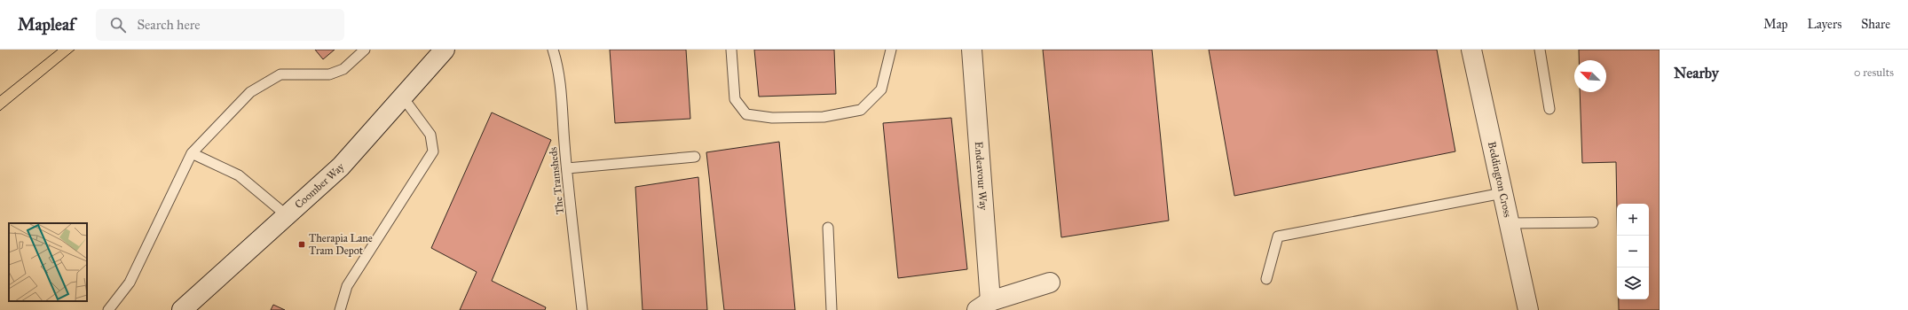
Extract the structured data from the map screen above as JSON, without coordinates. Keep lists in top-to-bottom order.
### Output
{
  "streets": {
    "street": ["Endeavour Way", "Beddington Cross", "Coomber Way"],
    "lane": ["The Tramsheds"]
  },
  "places": {
    "transit": ["Therapia Lane Tram Depot"]
  },
  "north": "top left",
  "page": {
    "header": "Mapleaf",
    "search": "Search here",
    "nav": ["Map", "Layers", "Share"],
    "heading": ["Nearby", "0 results"],
    "map_buttons": ["+", "−"]
  }
}
